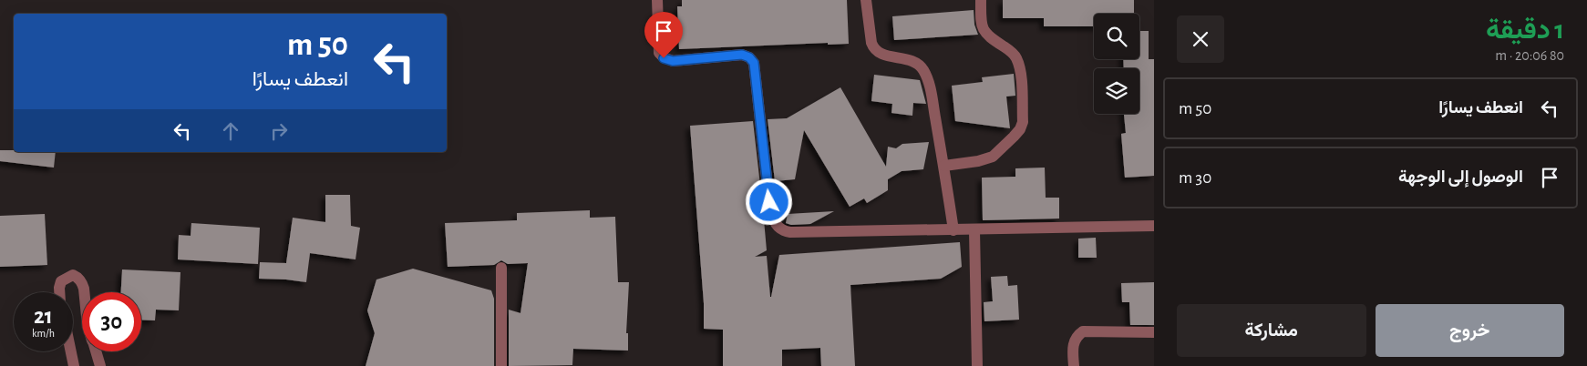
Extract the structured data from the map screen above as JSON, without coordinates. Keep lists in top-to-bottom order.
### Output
{
  "page": {
    "heading": ["1 دقيقة", "80 m · 20:06"],
    "turn": ["50 m", "انعطف يسارًا"],
    "list": [
      {
        "name": "انعطف يسارًا",
        "value": "50 m"
      },
      {
        "name": "الوصول إلى الوجهة",
        "value": "30 m"
      }
    ],
    "speed": "21 km/h",
    "limit": "30",
    "buttons": ["خروج", "مشاركة"]
  }
}
